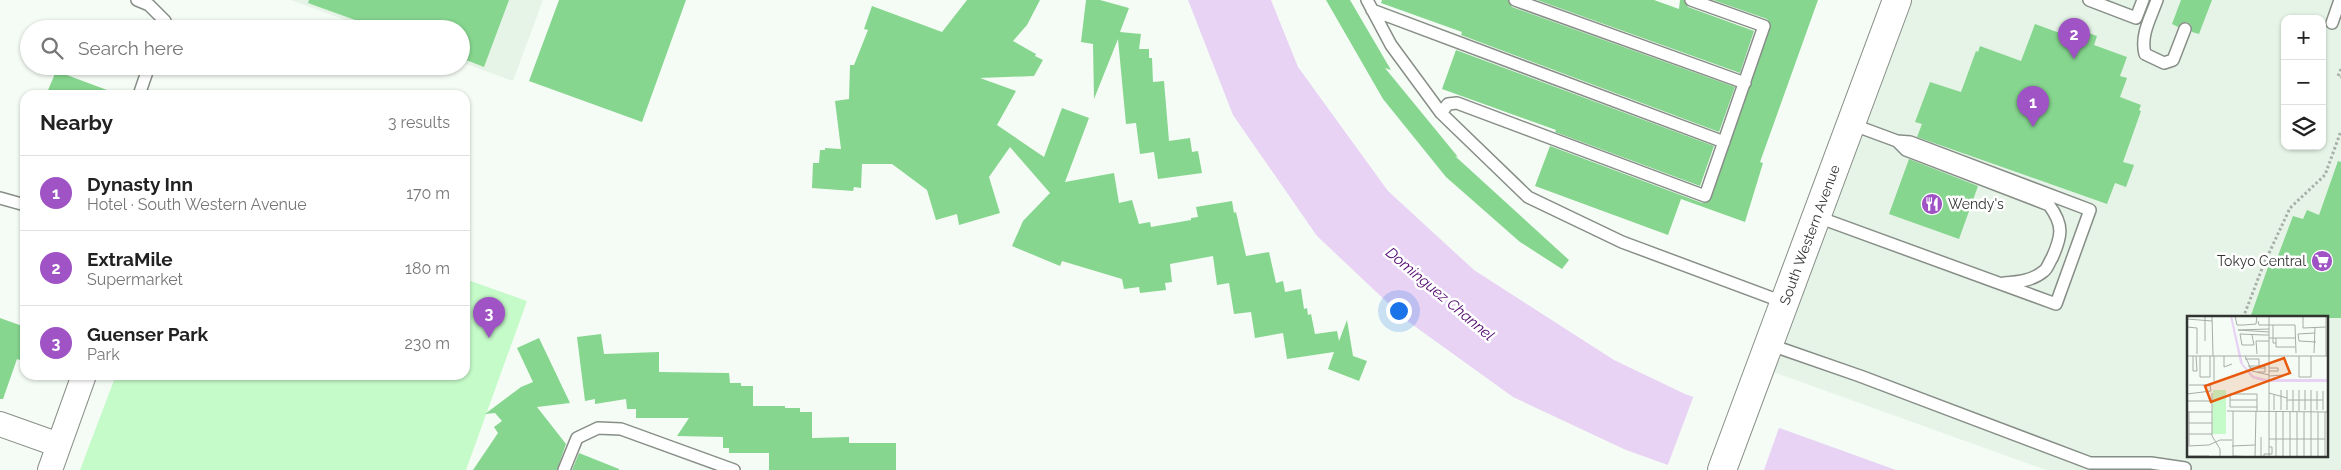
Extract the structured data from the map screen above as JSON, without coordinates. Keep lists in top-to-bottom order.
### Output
{
  "streets": {
    "main road": ["South Western Avenue"]
  },
  "water": ["Dominguez Channel"],
  "places": {
    "restaurant": ["Wendy's"],
    "supermarket": ["Tokyo Central"]
  },
  "page": {
    "map_buttons": ["+", "−"],
    "pins": ["2", "1", "3"],
    "search": "Search here",
    "heading": ["Nearby", "3 results"],
    "list": [
      {
        "mark": "1",
        "name": "Dynasty Inn",
        "note": "Hotel · South Western Avenue",
        "value": "170 m"
      },
      {
        "mark": "2",
        "name": "ExtraMile",
        "note": "Supermarket",
        "value": "180 m"
      },
      {
        "mark": "3",
        "name": "Guenser Park",
        "note": "Park",
        "value": "230 m"
      }
    ]
  }
}
